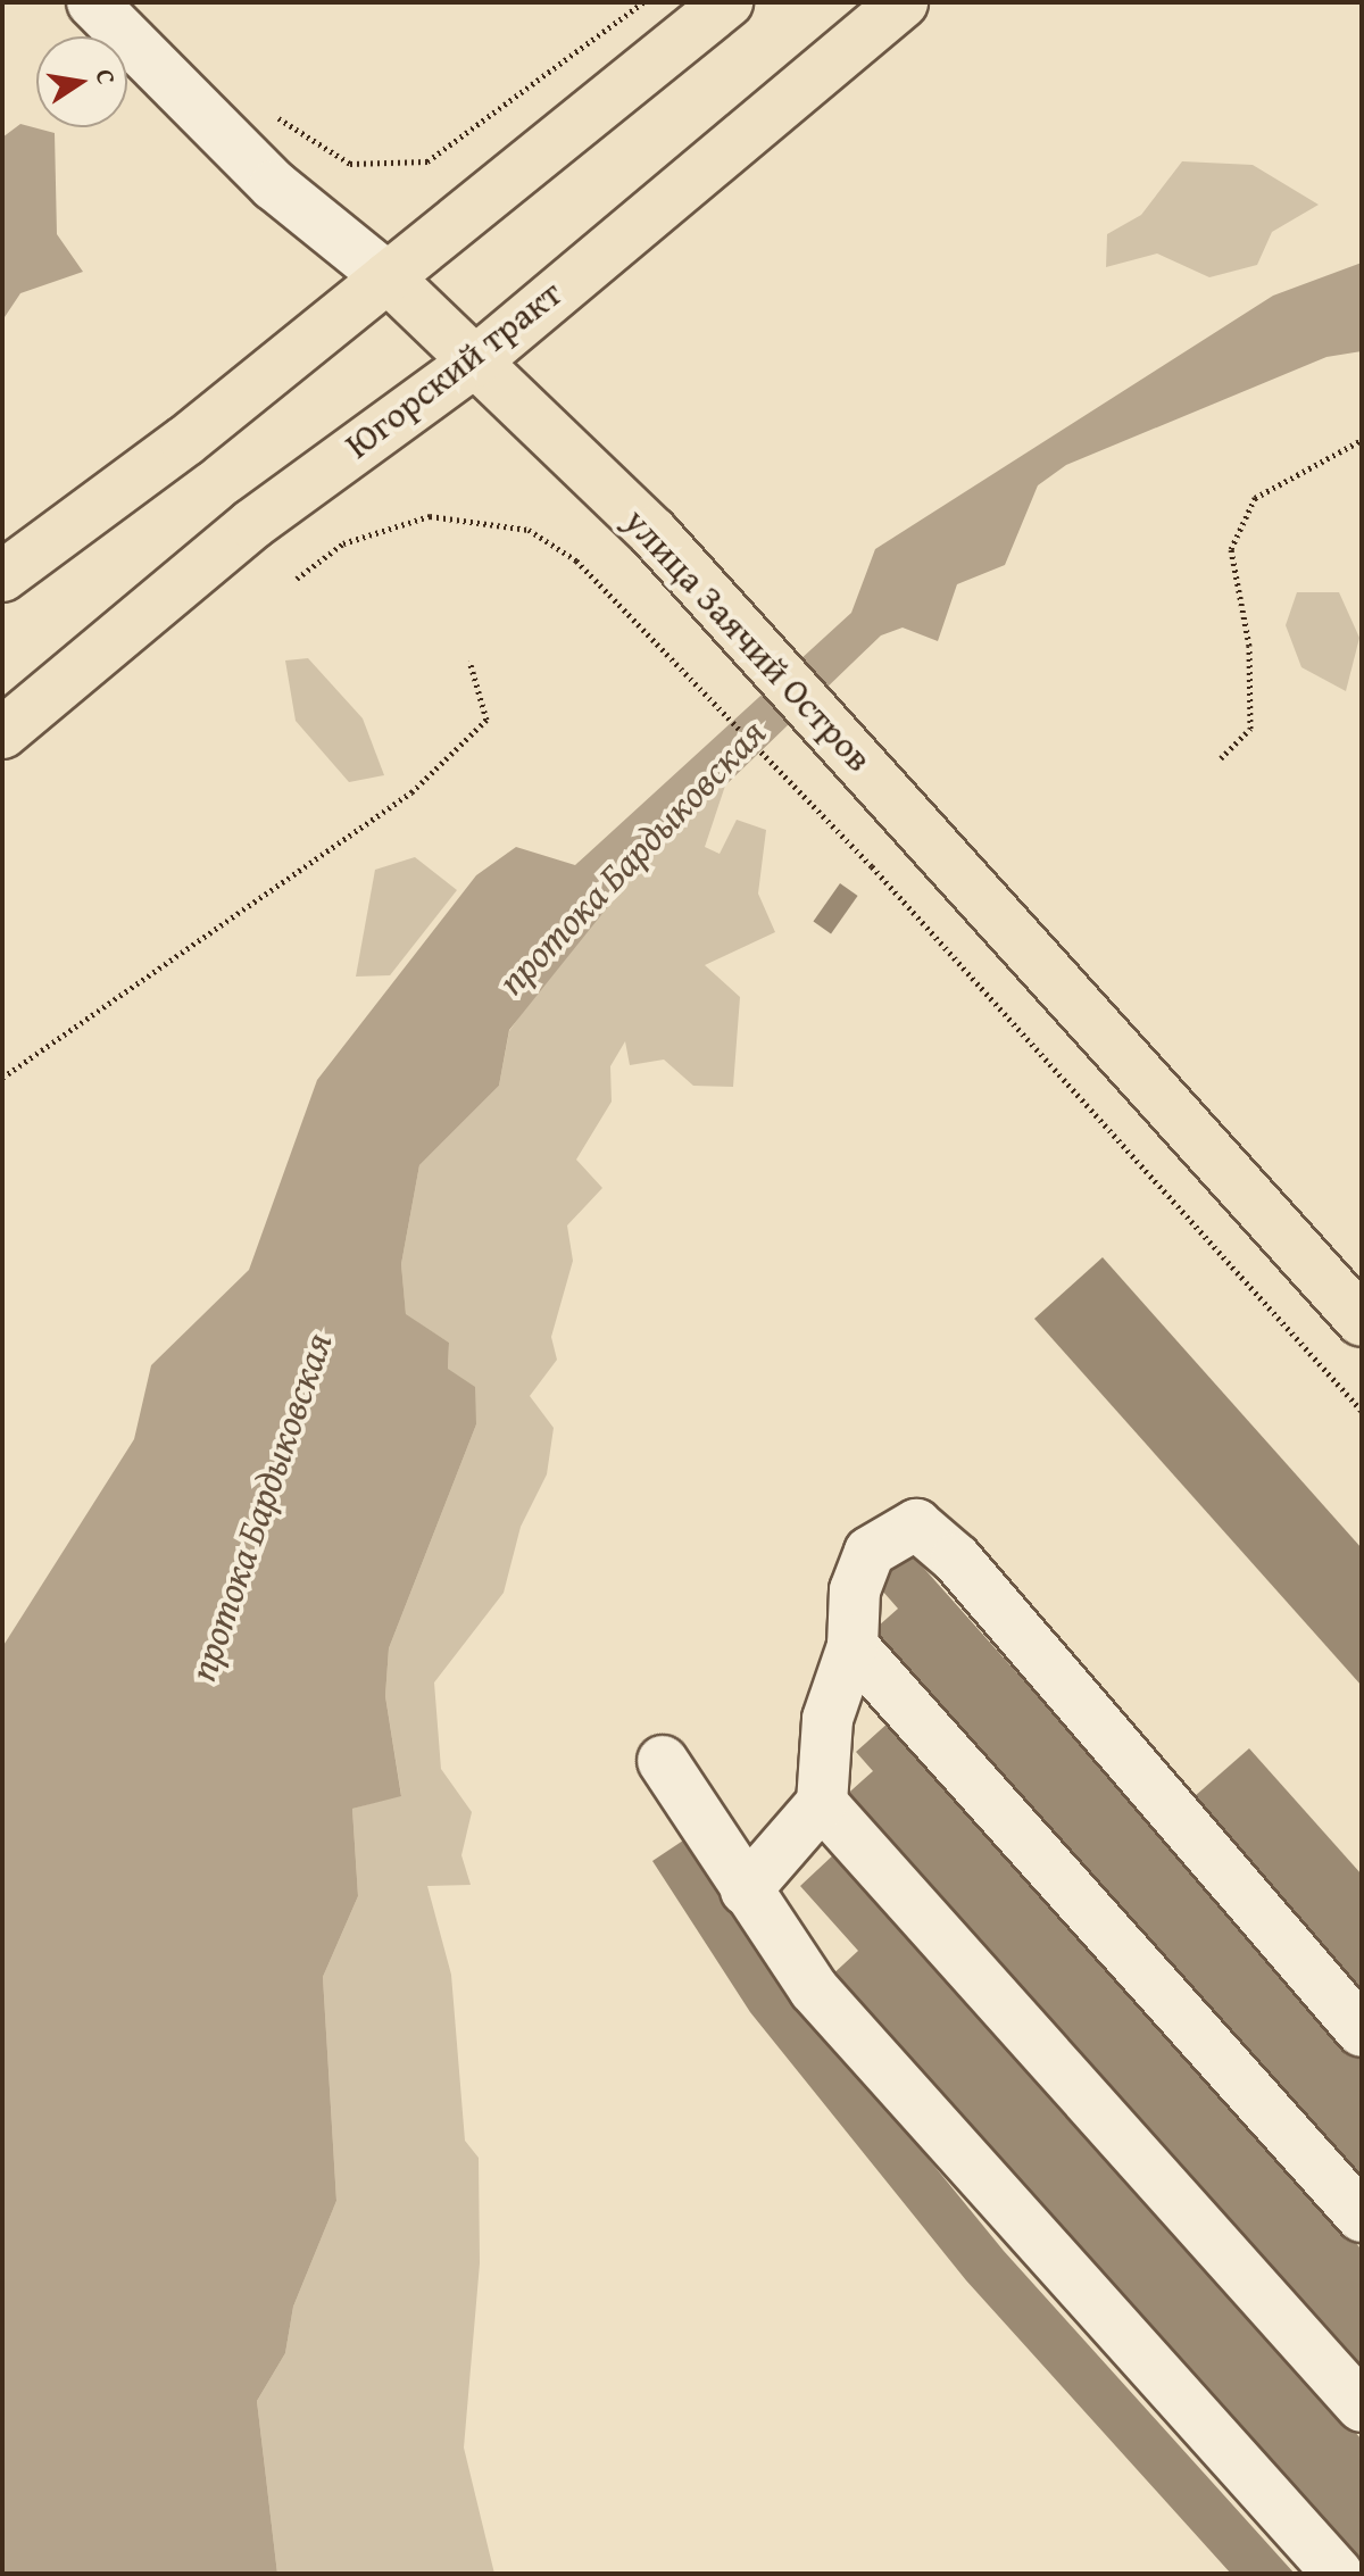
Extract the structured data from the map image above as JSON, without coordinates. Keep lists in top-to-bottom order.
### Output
{
  "streets": {
    "main road": ["Югорский тракт", "улица Заячий Остров"]
  },
  "crossings": [
    ["Югорский тракт", "улица Заячий Остров"]
  ],
  "water": ["протока Бардыковская"],
  "north": "right"
}
